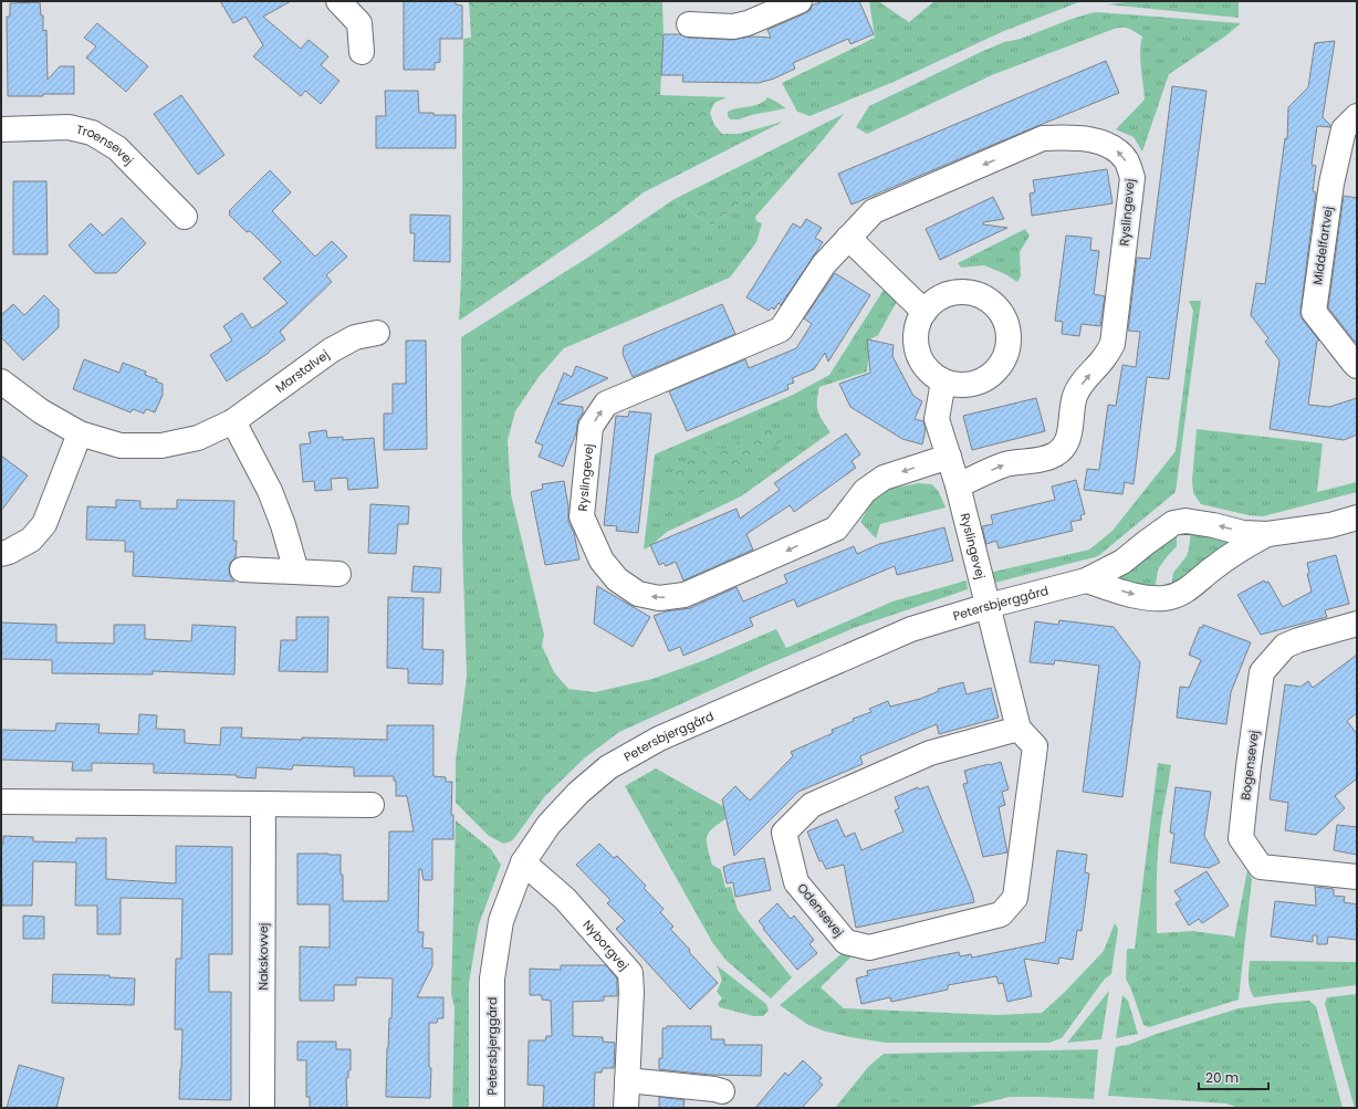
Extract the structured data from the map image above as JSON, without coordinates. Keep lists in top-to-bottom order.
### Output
{
  "streets": {
    "street": [
      "Troensevej",
      "Ryslingevej",
      "Middelfartvej",
      "Marstalvej",
      "Petersbjerggård",
      "Bogensevej",
      "Odensevej",
      "Nyborgvej",
      "Nakskovvej"
    ]
  },
  "crossings": [
    ["Ryslingevej", "Petersbjerggård"],
    ["Ryslingevej", "Odensevej"],
    ["Petersbjerggård", "Odensevej"],
    ["Petersbjerggård", "Nyborgvej"]
  ],
  "scale_bar": "20 m"
}
